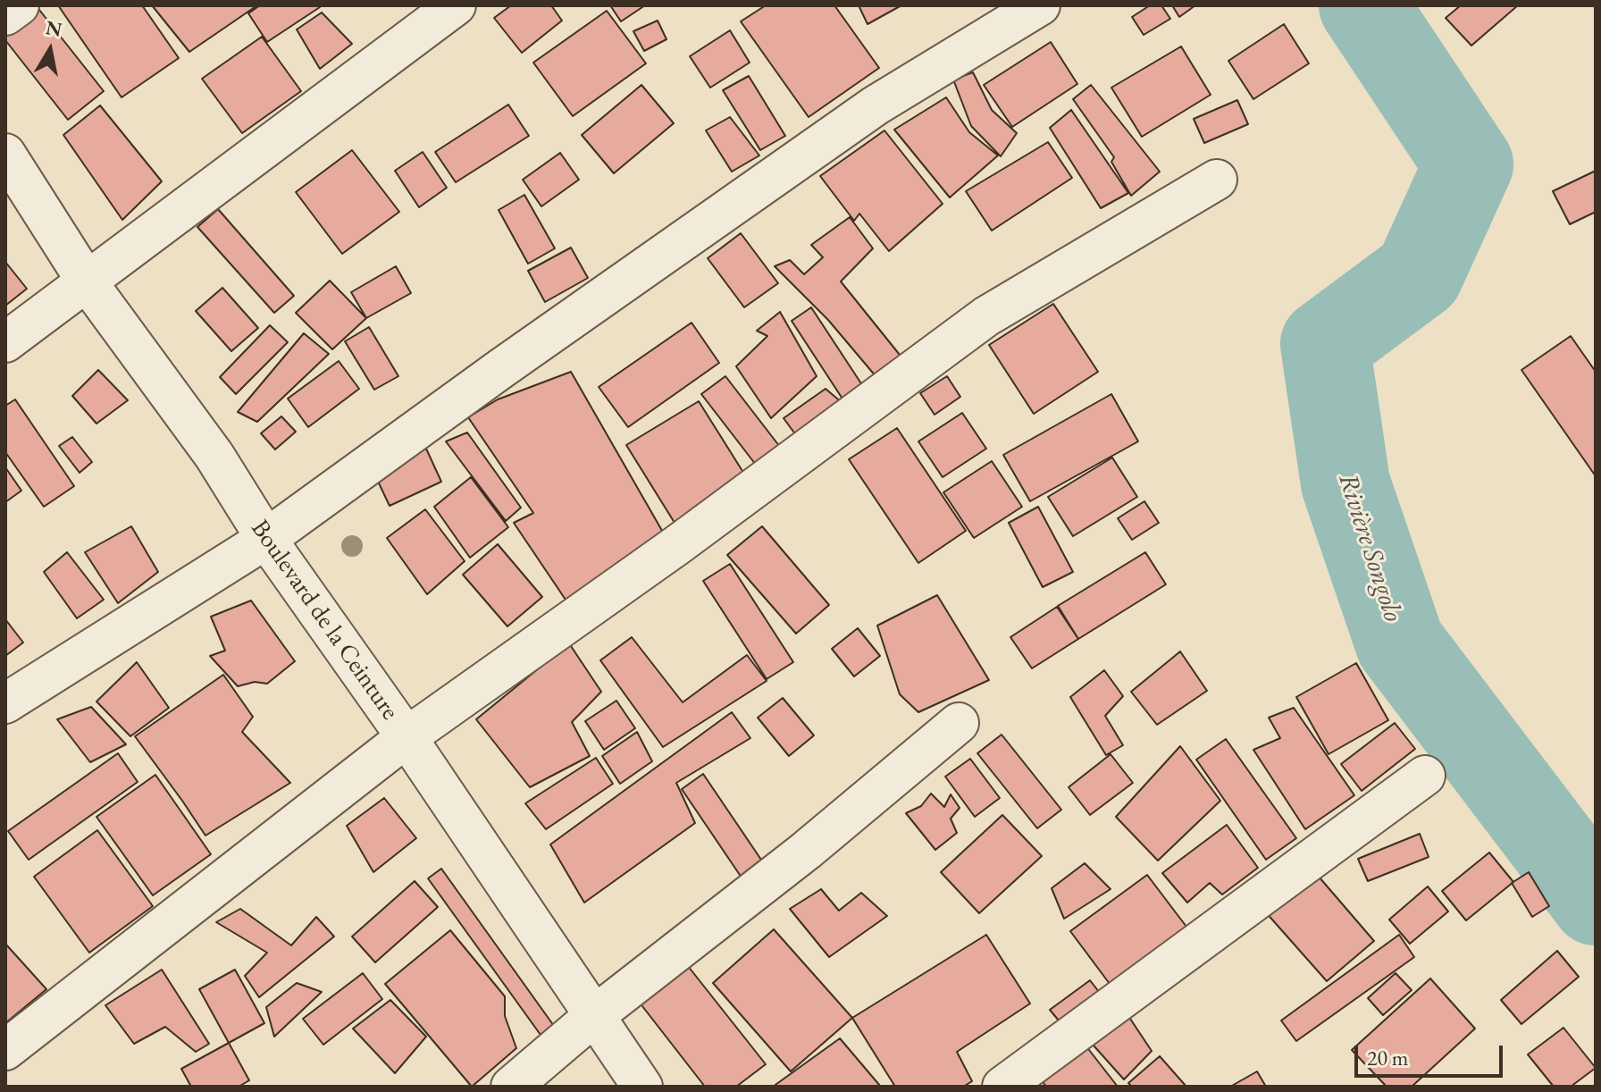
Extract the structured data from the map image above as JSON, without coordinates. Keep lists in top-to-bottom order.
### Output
{
  "streets": {
    "street": ["Boulevard de la Ceinture"]
  },
  "water": ["Rivière Songolo"],
  "scale_bar": "20 m",
  "north": "top"
}
